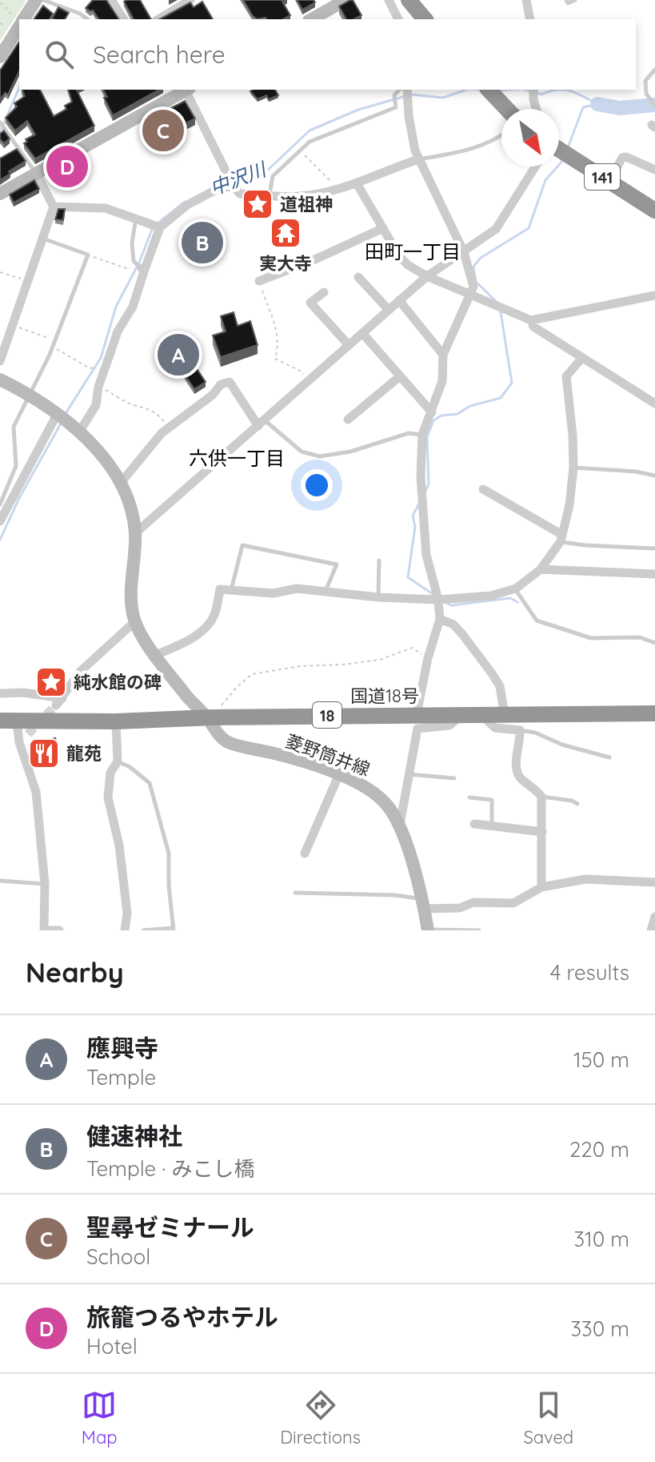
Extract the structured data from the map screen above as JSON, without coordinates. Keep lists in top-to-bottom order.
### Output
{
  "streets": {
    "highway": ["141", "国道18号", "18"],
    "street": ["菱野筒井線"]
  },
  "crossings": [
    ["国道18号", "菱野筒井線"]
  ],
  "districts": ["田町一丁目", "六供一丁目"],
  "water": ["中沢川"],
  "places": {
    "place": ["道祖神", "純水館の碑"],
    "temple": ["実大寺"],
    "restaurant": ["龍苑"]
  },
  "north": "bottom right",
  "page": {
    "search": "Search here",
    "pins": [
      "C",
      "D",
      "B",
      "A"
    ],
    "heading": ["Nearby", "4 results"],
    "list": [
      {
        "mark": "A",
        "name": "應興寺",
        "note": "Temple",
        "value": "150 m"
      },
      {
        "mark": "B",
        "name": "健速神社",
        "note": "Temple · みこし橋",
        "value": "220 m"
      },
      {
        "mark": "C",
        "name": "聖尋ゼミナール",
        "note": "School",
        "value": "310 m"
      },
      {
        "mark": "D",
        "name": "旅籠つるやホテル",
        "note": "Hotel",
        "value": "330 m"
      }
    ],
    "nav": ["Map", "Directions", "Saved"]
  }
}
